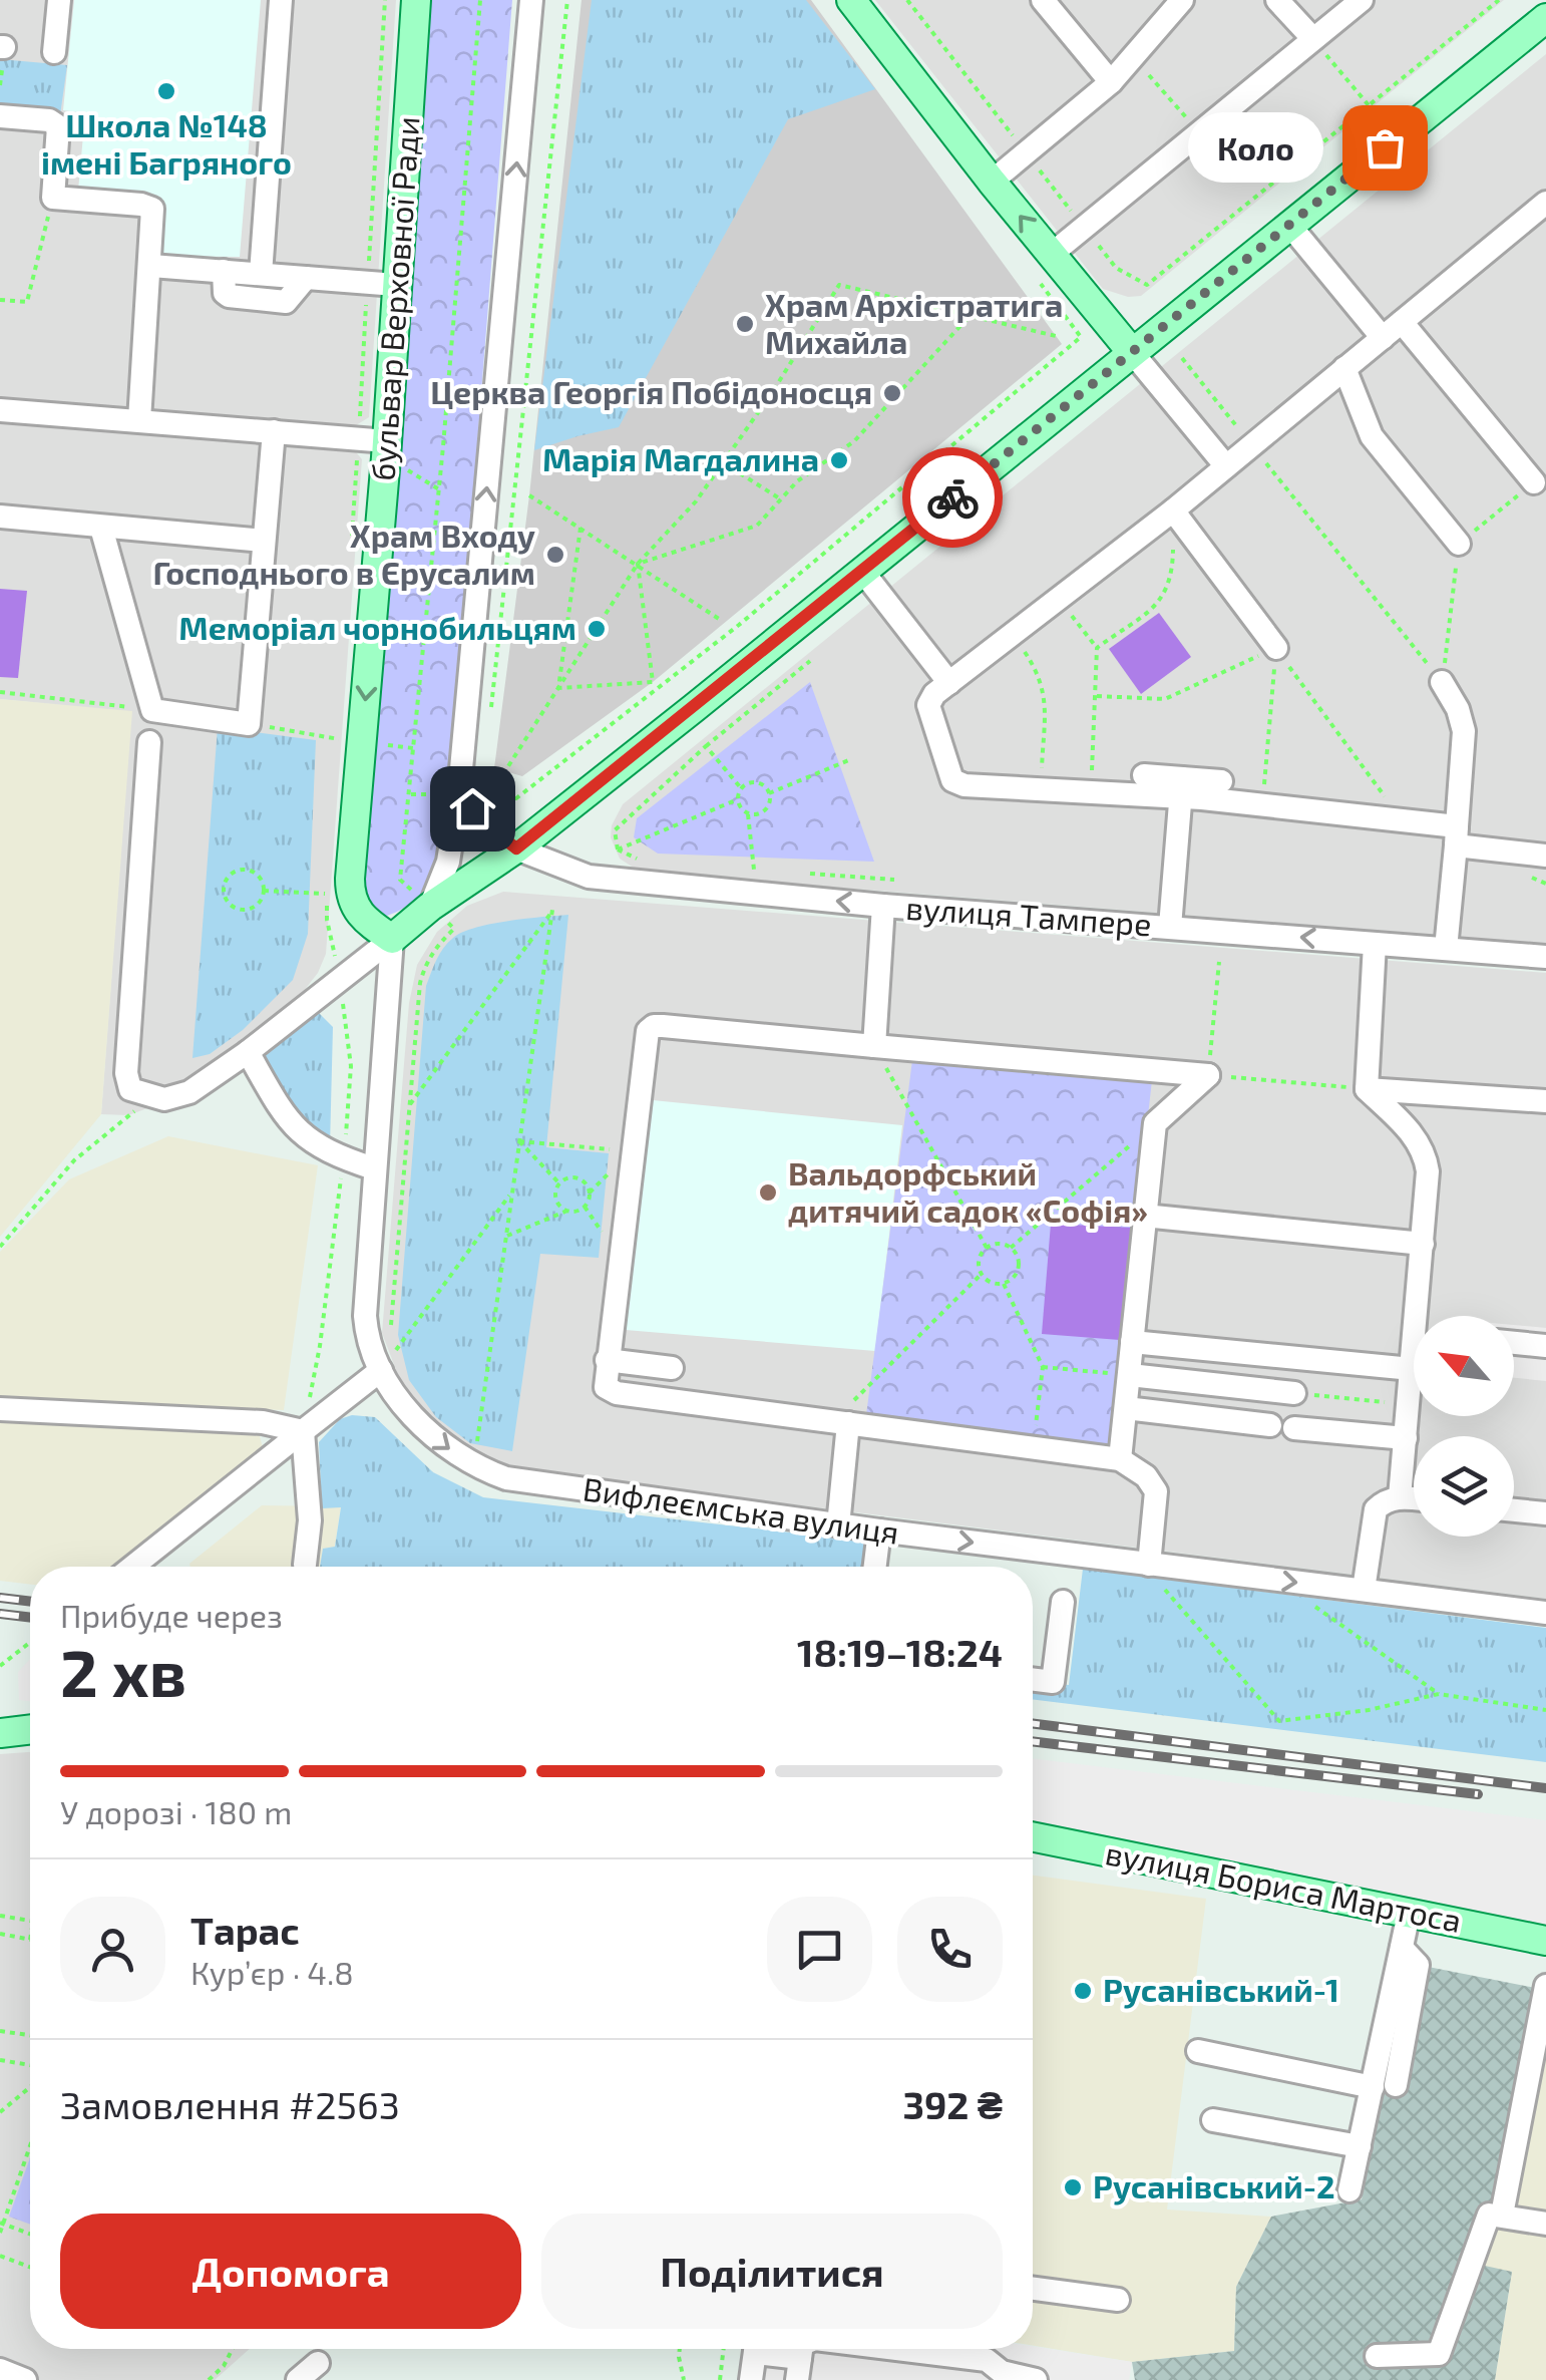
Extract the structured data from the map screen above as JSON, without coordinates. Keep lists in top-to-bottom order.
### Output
{
  "streets": {
    "main road": ["бульвар Верховної Ради", "вулиця Бориса Мартоса"],
    "street": ["вулиця Тампере", "Вифлеємська вулиця"]
  },
  "places": [
    "Школа №148 імені Багряного",
    "Коло",
    "Храм Архістратига Михайла",
    "Церква Георгія Побідоносця",
    "Марія Магдалина",
    "Храм Входу Господнього в Єрусалим",
    "Меморіал чорнобильцям",
    "Вальдорфський дитячий садок «Софія»",
    "Русанівський-1",
    "Русанівський-2"
  ],
  "north": "top left",
  "page": {
    "bubble": "Коло",
    "heading": ["2 хв", "Прибуде через", "18:19–18:24"],
    "panel": [
      "Тарас",
      "Кур’єр · 4.8",
      "Замовлення #2563",
      "392 ₴"
    ],
    "bar": "У дорозі · 180 m",
    "buttons": ["Допомога", "Поділитися"]
  }
}
